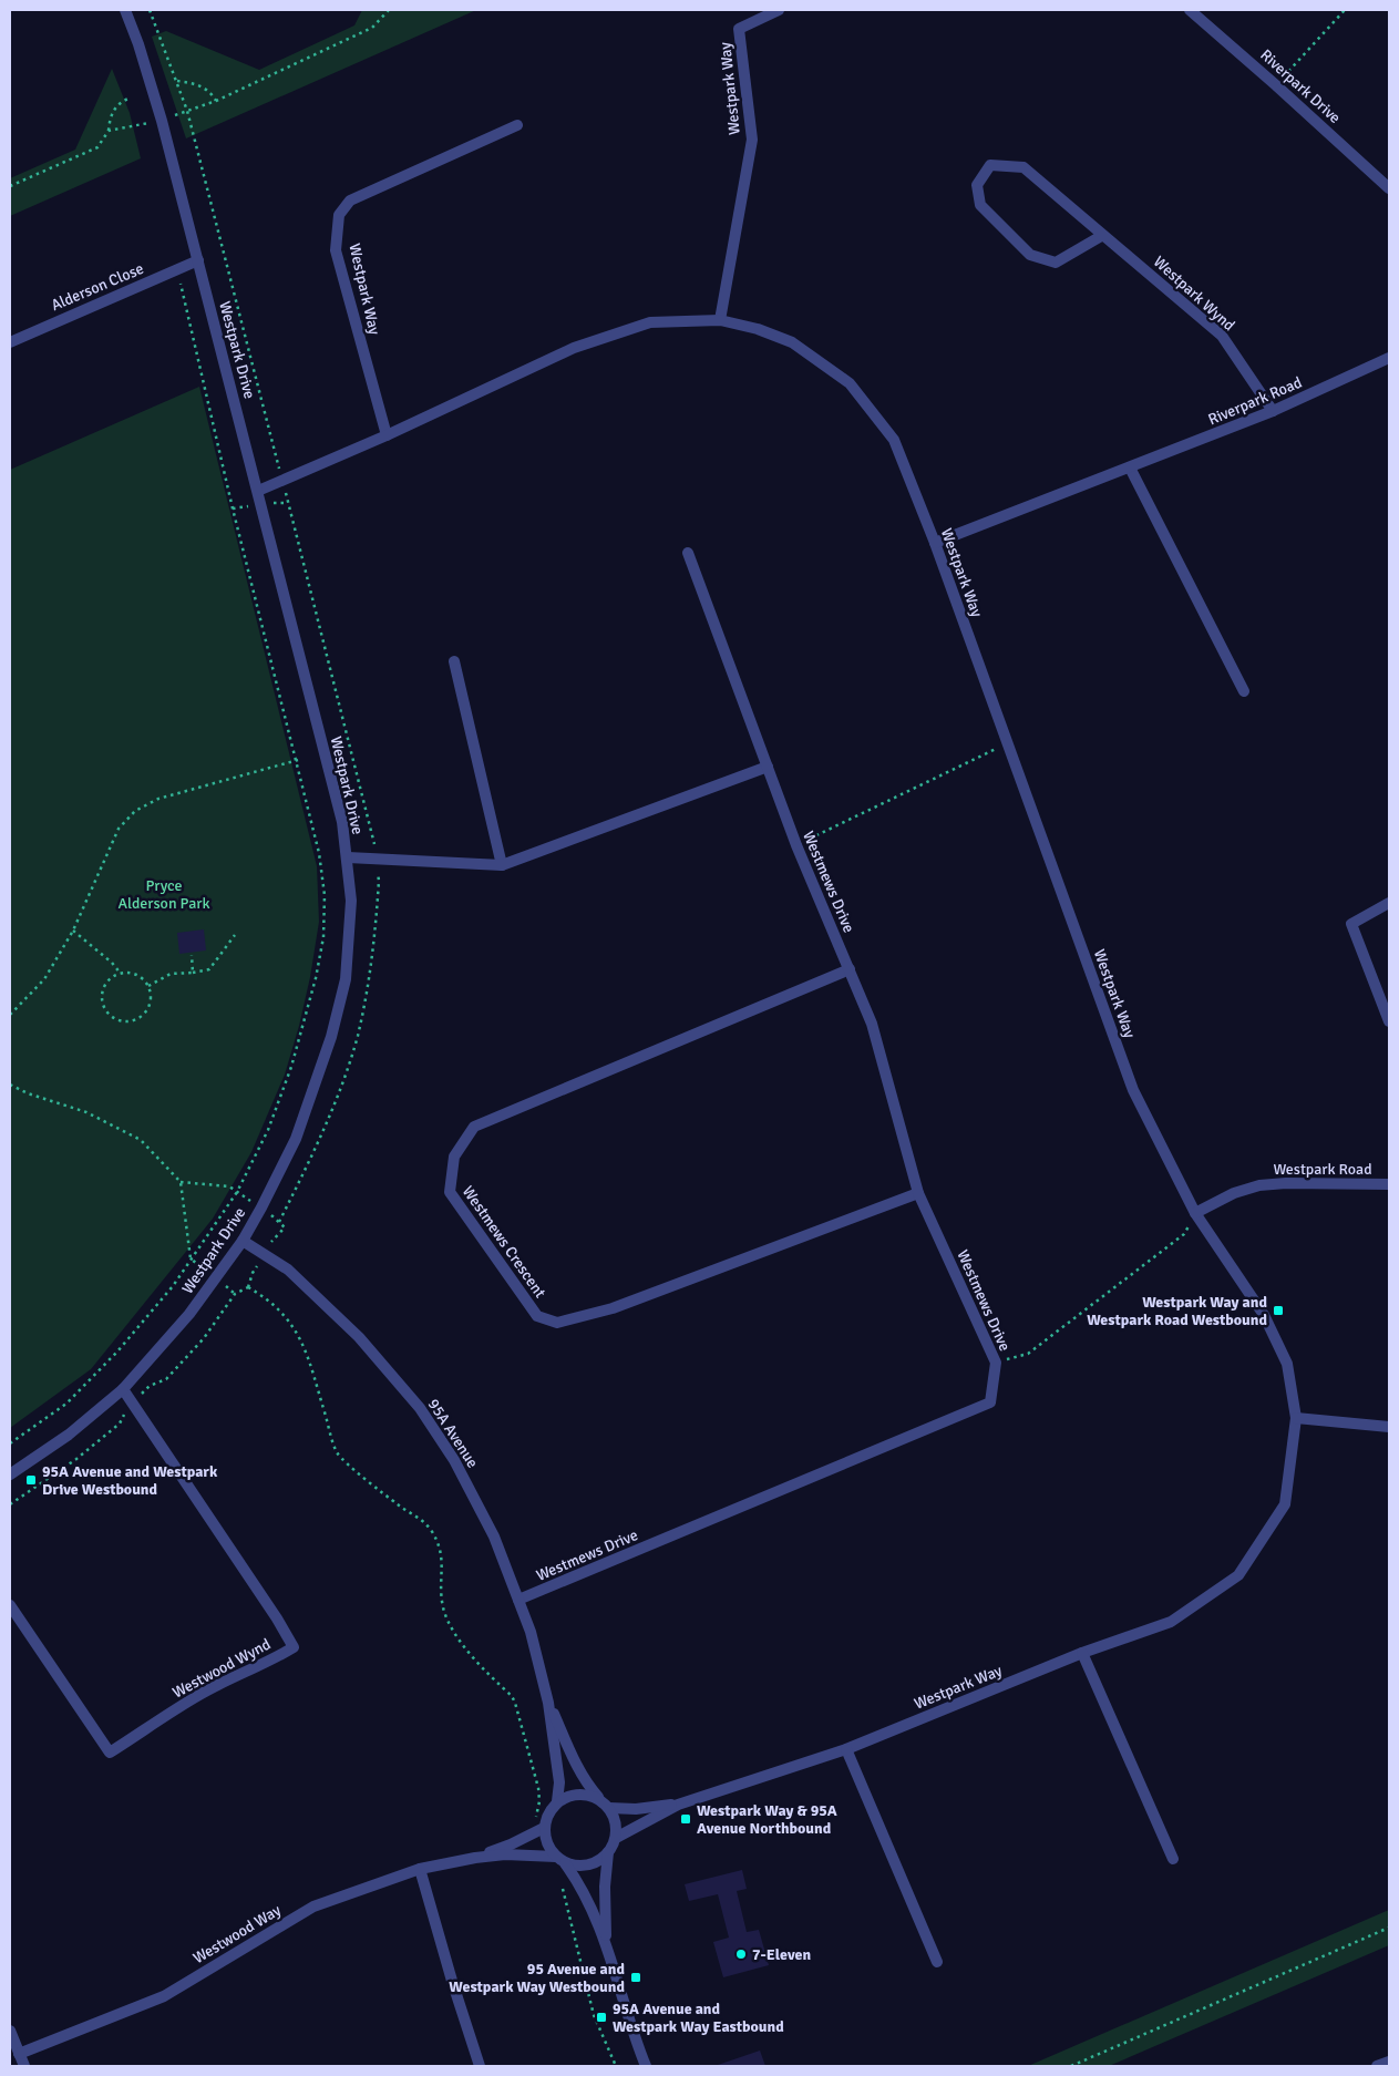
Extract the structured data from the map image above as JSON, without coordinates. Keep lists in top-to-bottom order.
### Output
{
  "streets": {
    "street": [
      "Riverpark Drive",
      "Westpark Way",
      "Alderson Close",
      "Westpark Wynd",
      "Westpark Drive",
      "Riverpark Road",
      "Westmews Drive",
      "Westpark Road",
      "Westmews Crescent",
      "95A Avenue",
      "Westwood Wynd",
      "Westwood Way"
    ]
  },
  "crossings": [
    ["Westpark Way", "Westpark Drive"],
    ["Westpark Way", "Riverpark Road"],
    ["Westpark Way", "Westpark Road"],
    ["Westpark Way", "95A Avenue"],
    ["Westpark Way", "Westwood Way"],
    ["Alderson Close", "Westpark Drive"],
    ["Westpark Wynd", "Riverpark Road"],
    ["Westpark Drive", "95A Avenue"],
    ["Westpark Drive", "Westwood Wynd"],
    ["Westmews Drive", "Westmews Crescent"],
    ["Westmews Drive", "95A Avenue"],
    ["95A Avenue", "Westwood Way"]
  ],
  "parks": ["Pryce Alderson Park"],
  "places": {
    "transit": [
      "Westpark Way and Westpark Road Westbound",
      "95A Avenue and Westpark Drive Westbound",
      "Westpark Way & 95A Avenue Northbound",
      "95 Avenue and Westpark Way Westbound",
      "95A Avenue and Westpark Way Eastbound"
    ],
    "other": ["7-Eleven"]
  }
}
